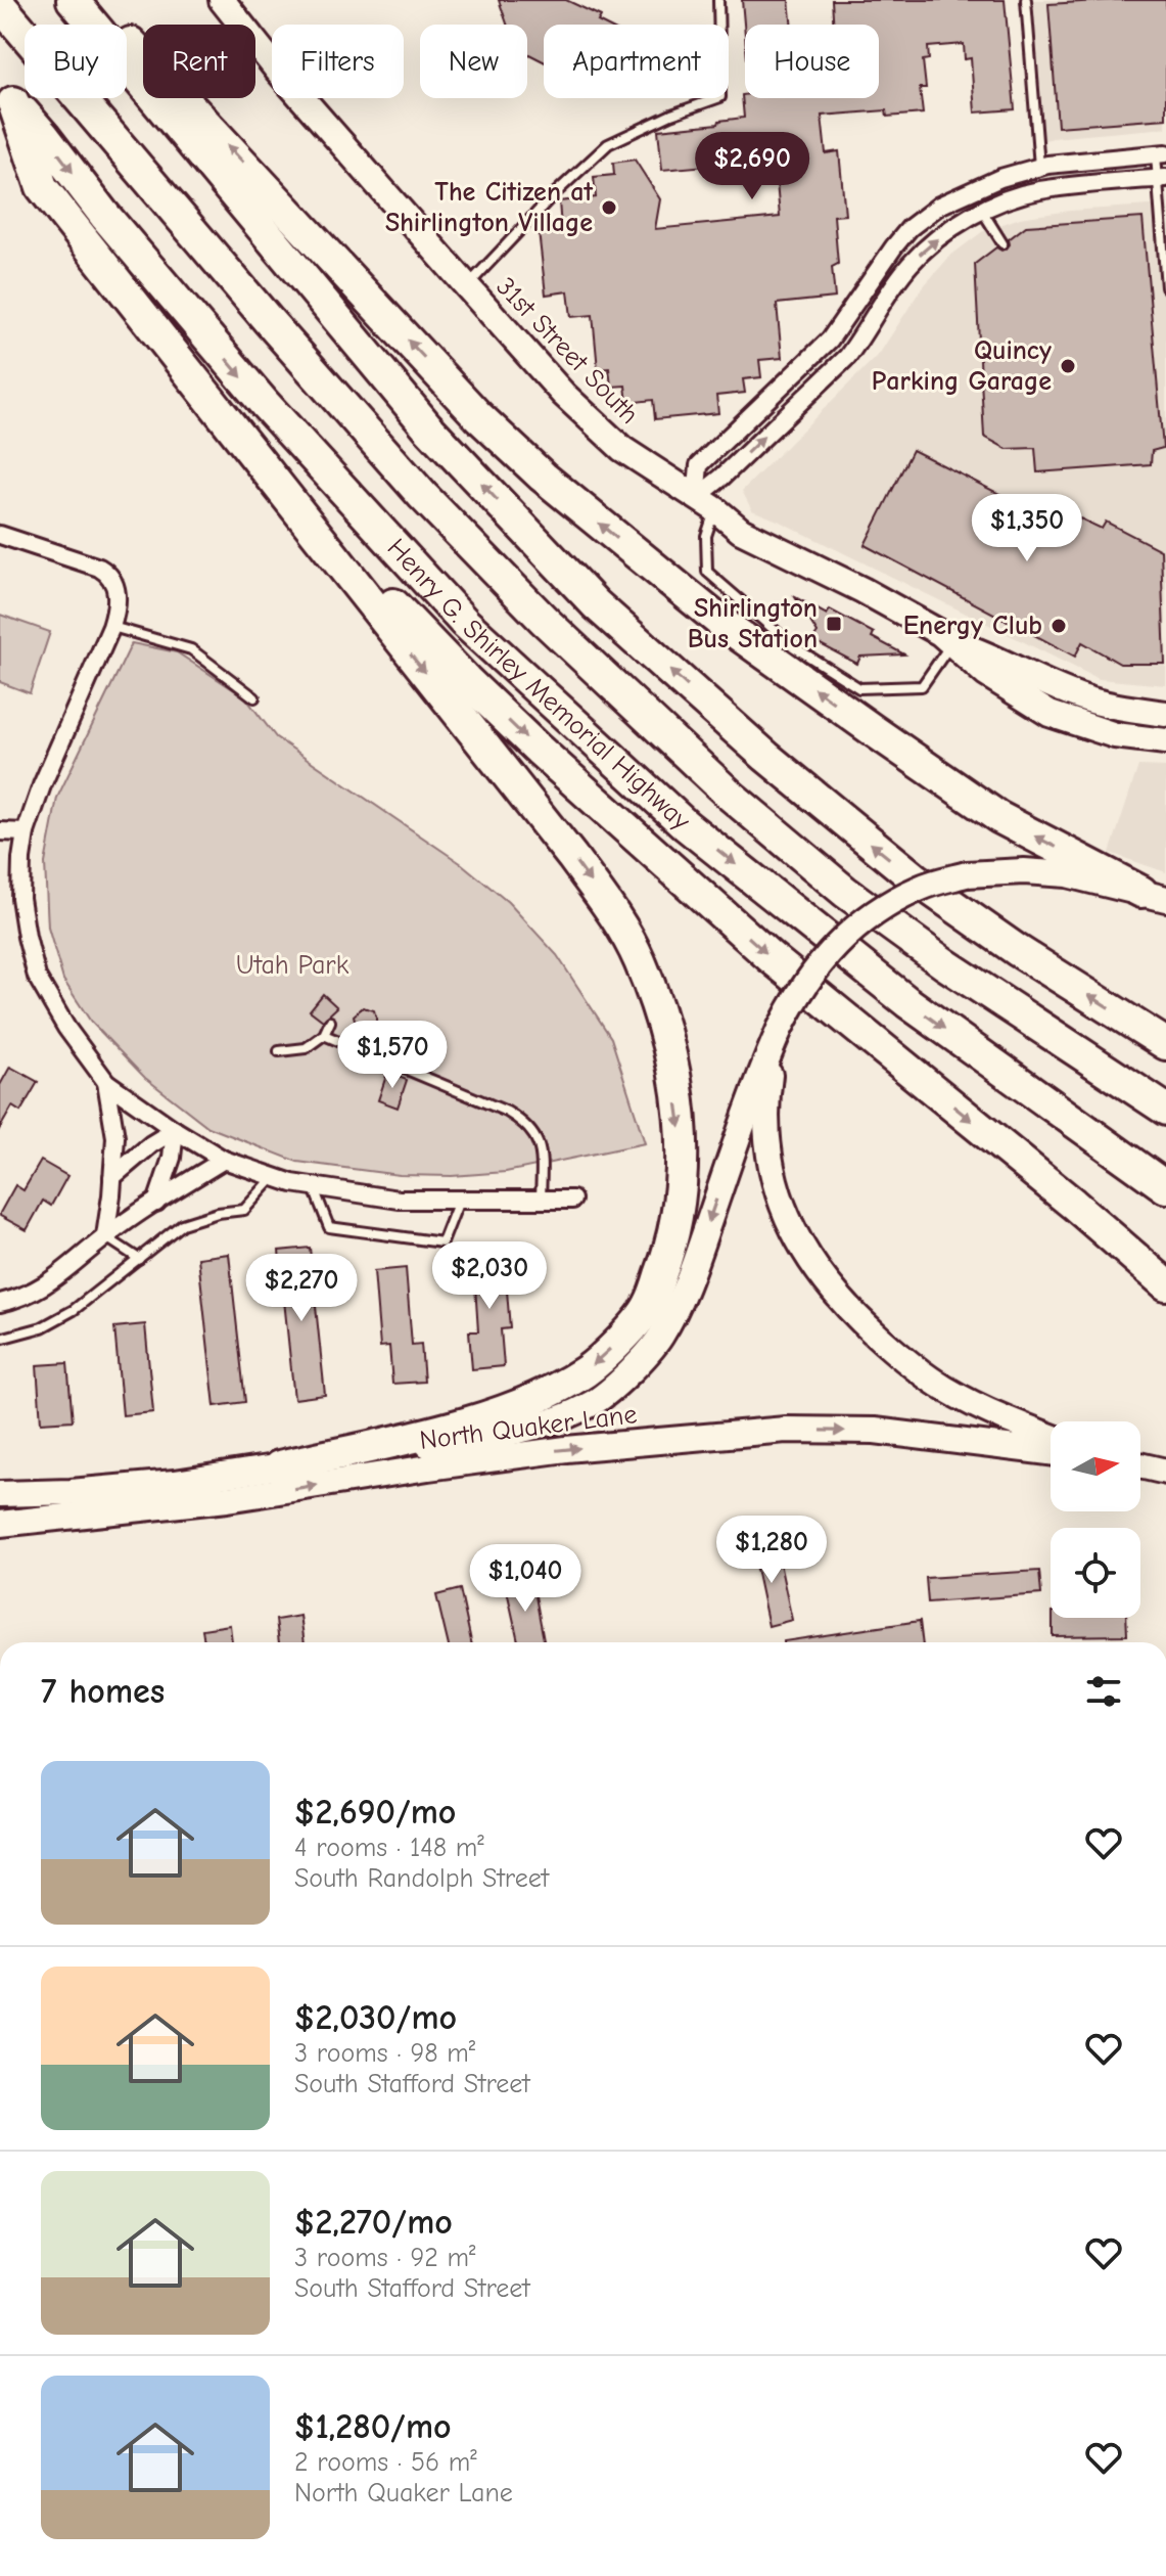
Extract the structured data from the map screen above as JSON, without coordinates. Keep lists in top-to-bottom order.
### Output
{
  "streets": {
    "highway": ["Henry G. Shirley Memorial Highway"],
    "main road": ["31st Street South", "North Quaker Lane"]
  },
  "parks": ["Utah Park"],
  "places": {
    "other": ["The Citizen at Shirlington Village", "Quincy Parking Garage", "Energy Club"],
    "transit": ["Shirlington Bus Station"]
  },
  "north": "right",
  "page": {
    "chip": [
      "Buy",
      "Rent",
      "Filters",
      "New",
      "Apartment",
      "House"
    ],
    "price": [
      "$2,690",
      "$1,350",
      "$1,570",
      "$2,030",
      "$2,270",
      "$1,280",
      "$1,040"
    ],
    "heading": "7 homes",
    "list": [
      {
        "name": "$2,690/mo",
        "note": "4 rooms · 148 m² · South Randolph Street"
      },
      {
        "name": "$2,030/mo",
        "note": "3 rooms · 98 m² · South Stafford Street"
      },
      {
        "name": "$2,270/mo",
        "note": "3 rooms · 92 m² · South Stafford Street"
      },
      {
        "name": "$1,280/mo",
        "note": "2 rooms · 56 m² · North Quaker Lane"
      }
    ]
  }
}
